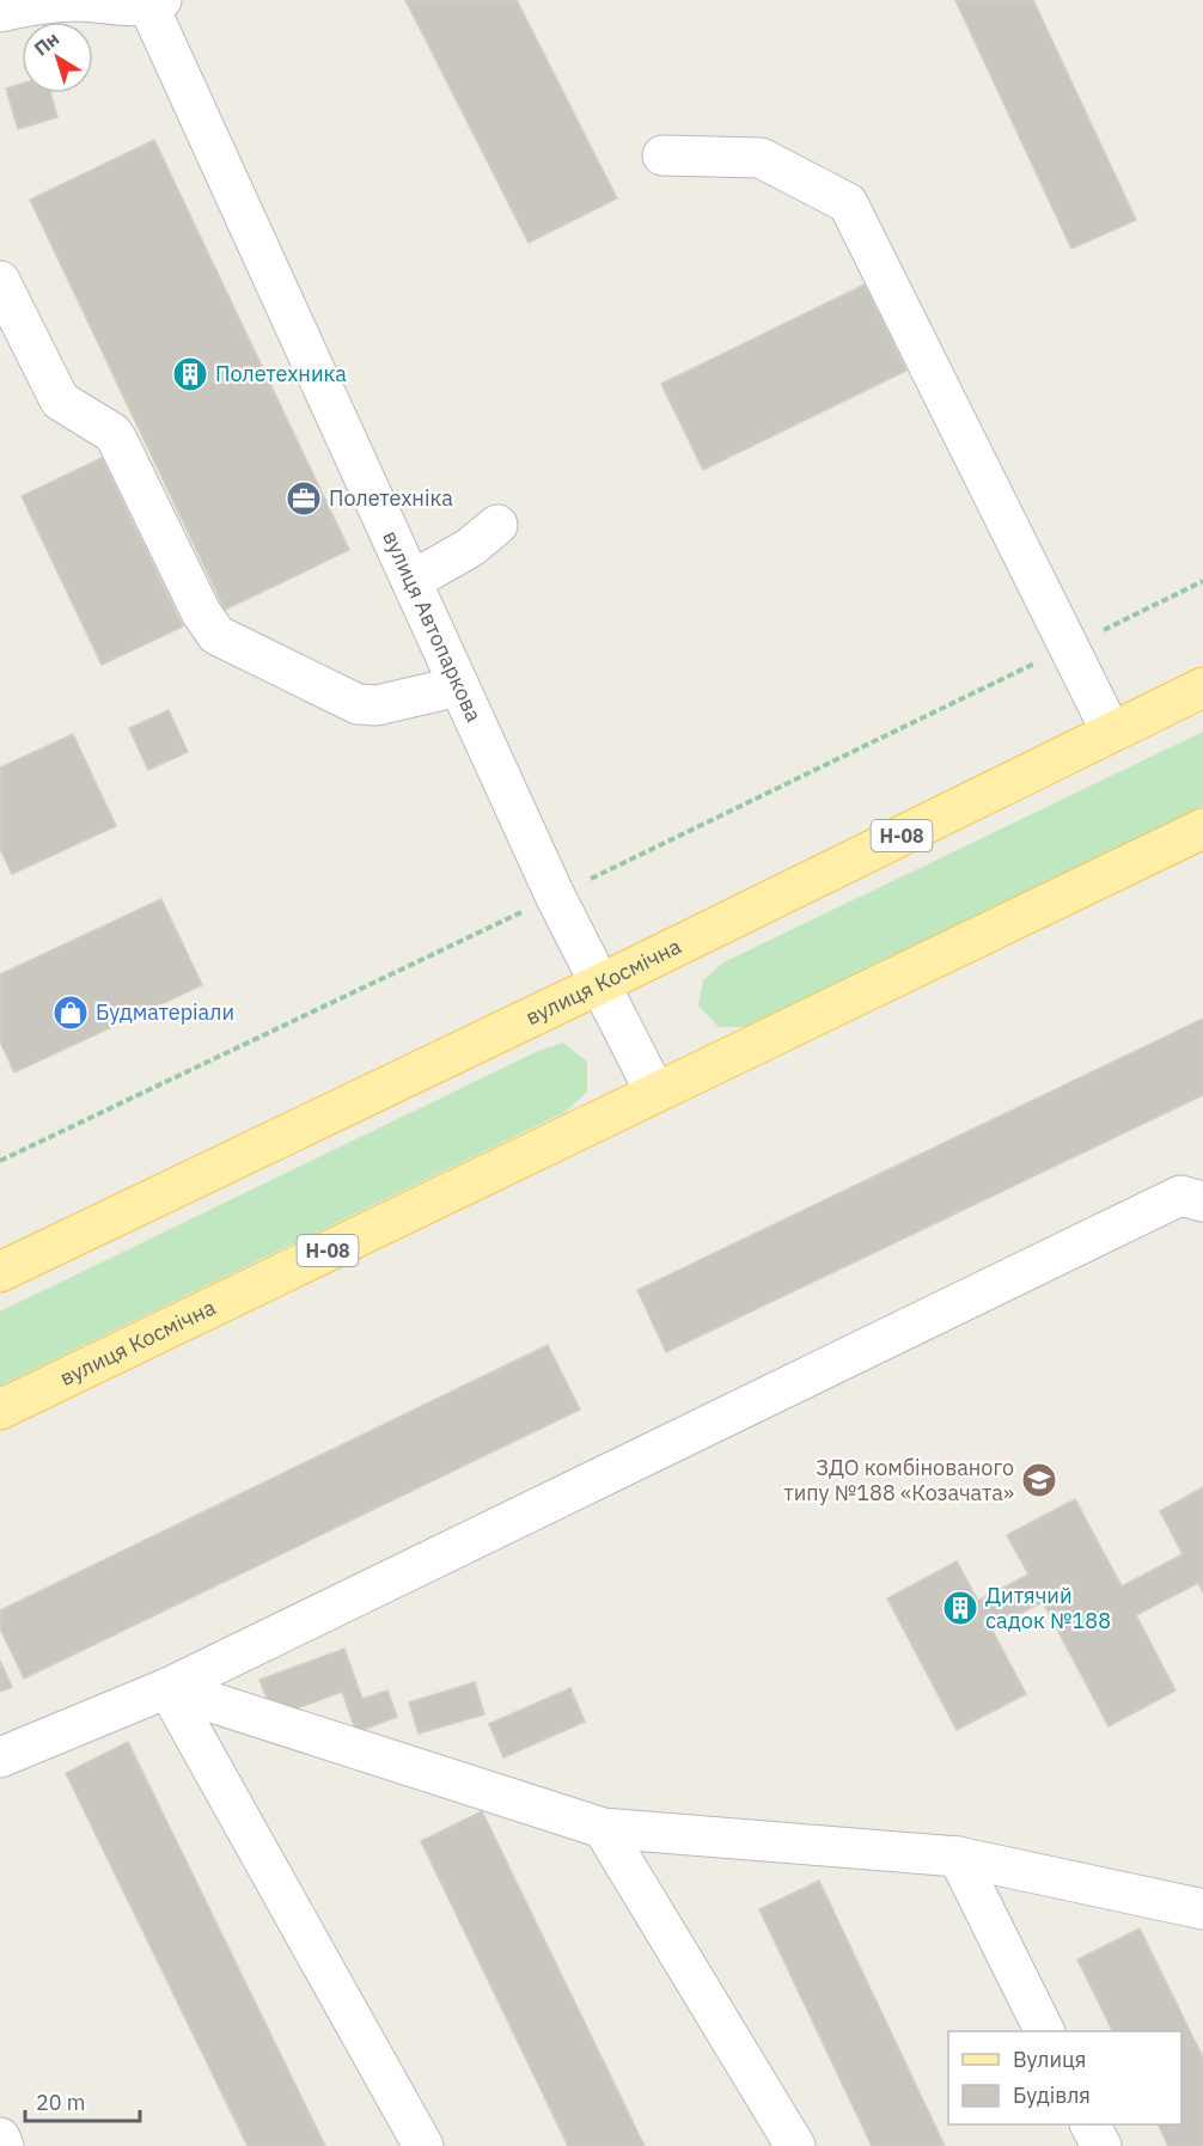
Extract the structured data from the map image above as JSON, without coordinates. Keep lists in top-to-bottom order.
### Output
{
  "streets": {
    "main road": ["Н-08", "вулиця Космічна"],
    "street": ["вулиця Автопаркова"]
  },
  "crossings": [
    ["вулиця Автопаркова", "вулиця Космічна"]
  ],
  "places": {
    "building": ["Полетехника", "Дитячий садок №188"],
    "office": ["Полетехніка"],
    "shop": ["Будматеріали"],
    "school or university": ["ЗДО комбінованого типу №188 «Козачата»"]
  },
  "legend": ["Вулиця", "Будівля"],
  "scale_bar": "20 m",
  "north": "top left"
}
